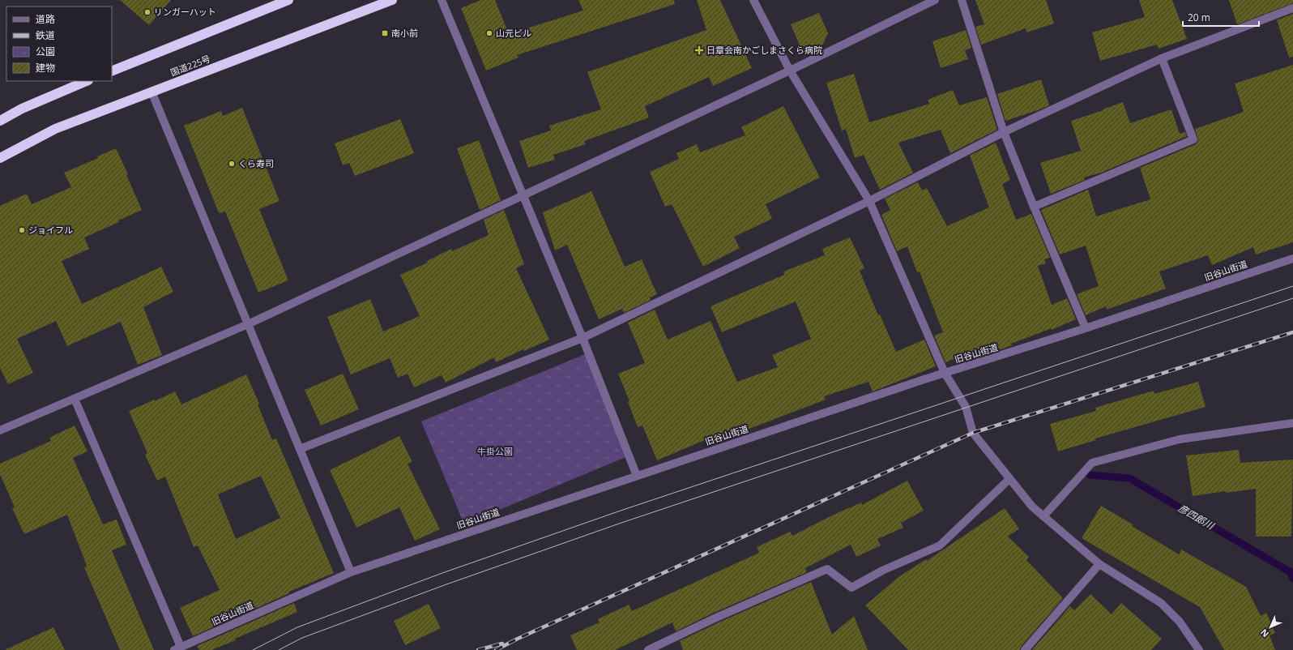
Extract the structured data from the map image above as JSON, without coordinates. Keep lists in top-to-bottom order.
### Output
{
  "streets": {
    "highway": ["国道225号"],
    "street": ["旧谷山街道"]
  },
  "water": ["彦四郎川"],
  "parks": ["牛掛公園"],
  "places": {
    "other": [
      "リンガーハット",
      "山元ビル",
      "くら寿司",
      "ジョイフル"
    ],
    "transit": ["南小前"],
    "health": ["日章会南かごしまさくら病院"]
  },
  "legend": [
    "道路",
    "鉄道",
    "公園",
    "建物"
  ],
  "scale_bar": "20 m",
  "north": "bottom left"
}
